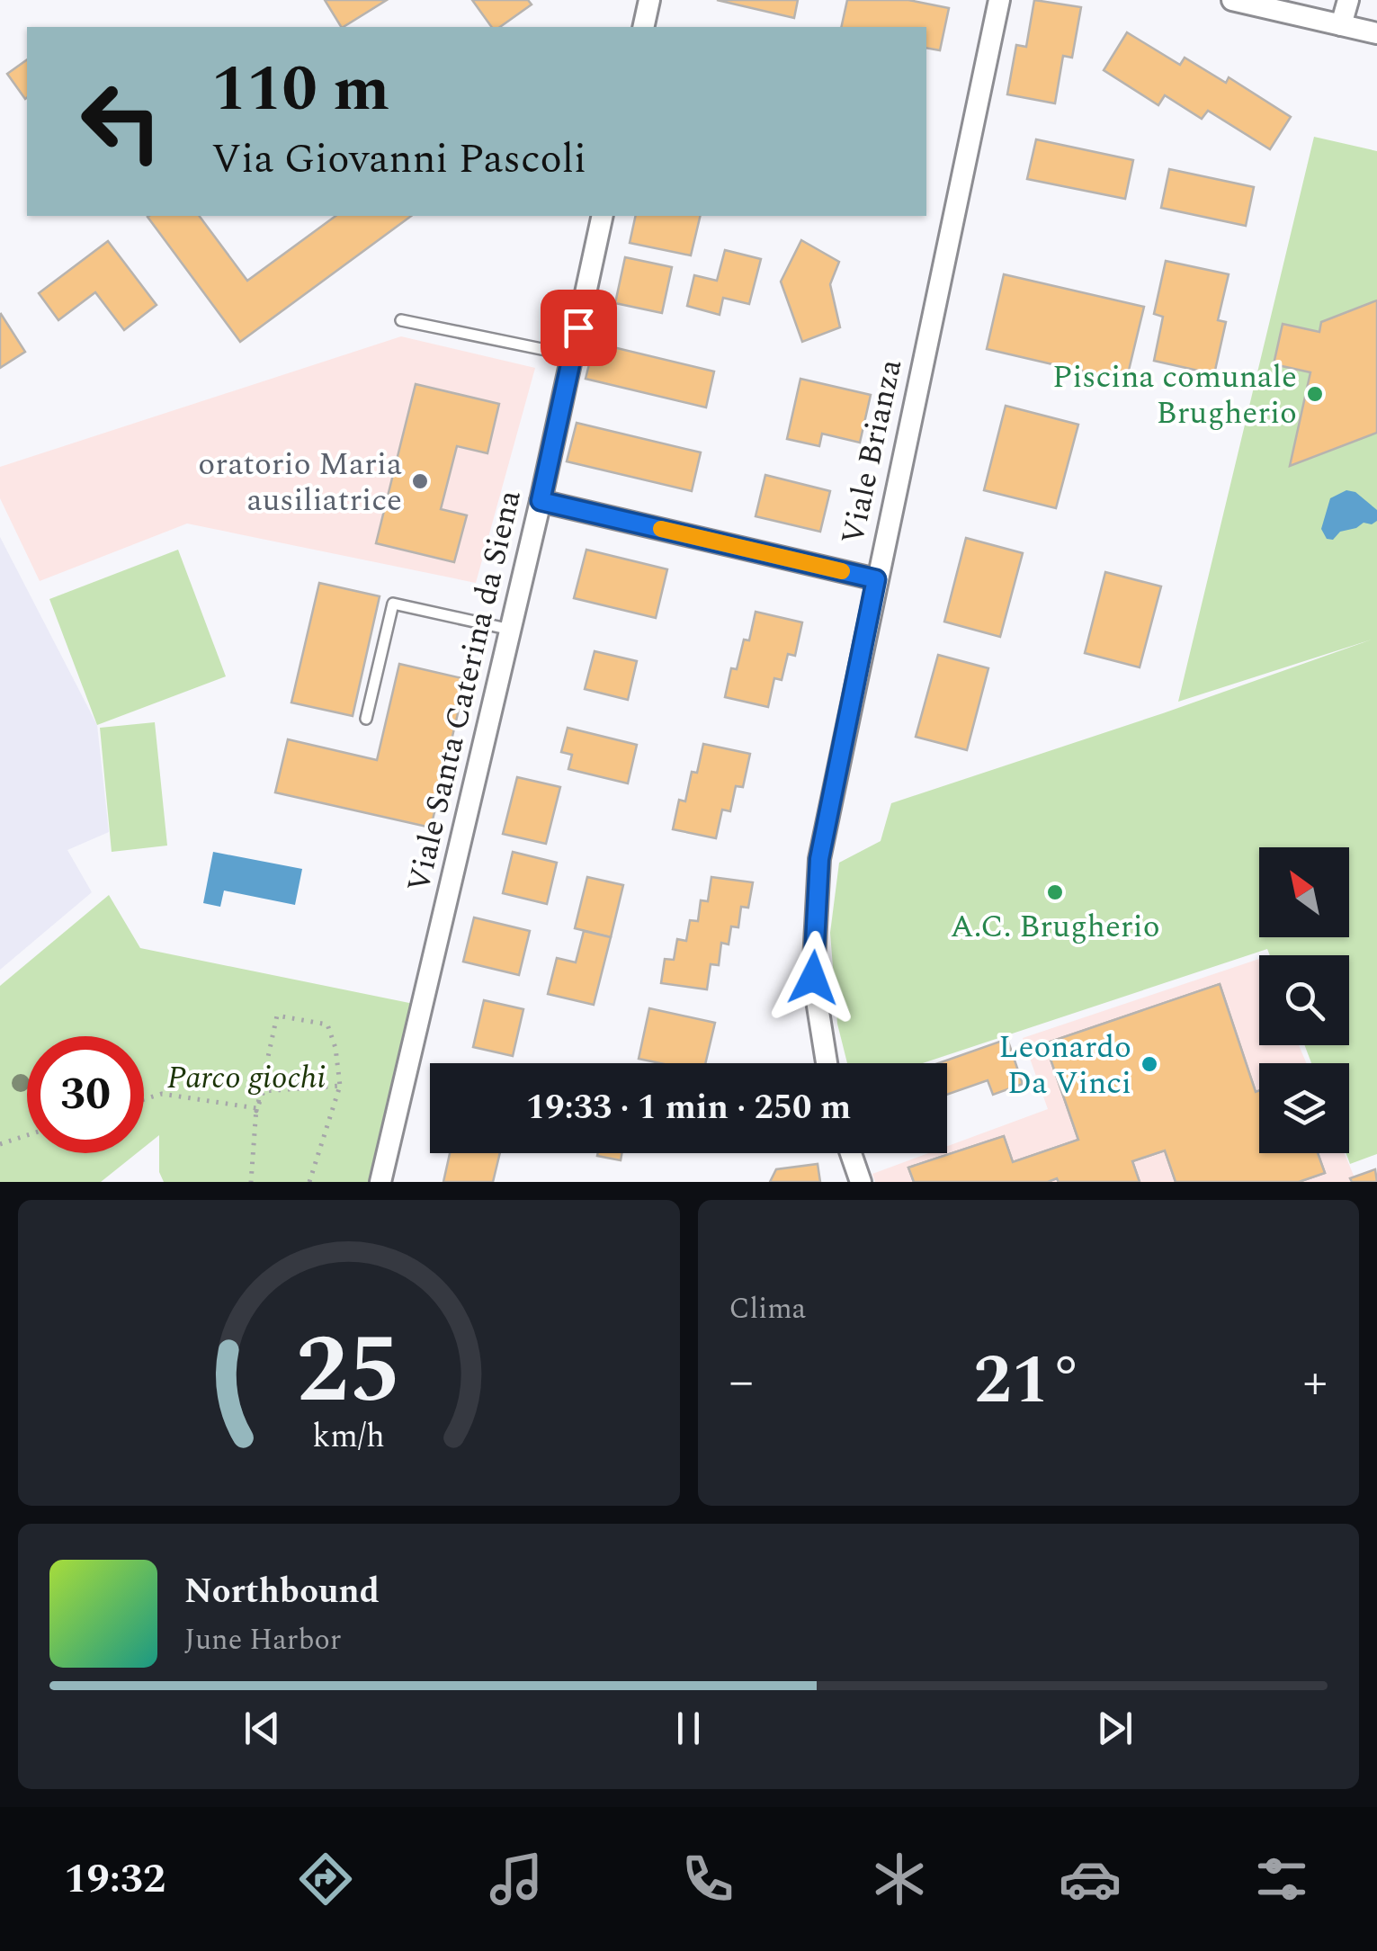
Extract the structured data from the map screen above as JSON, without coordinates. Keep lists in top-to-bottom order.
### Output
{
  "streets": {
    "street": ["Viale Brianza", "Viale Santa Caterina da Siena"]
  },
  "parks": ["Parco giochi"],
  "places": [
    "Piscina comunale Brugherio",
    "oratorio Maria ausiliatrice",
    "A.C. Brugherio",
    "Leonardo Da Vinci"
  ],
  "north": "top left",
  "page": {
    "turn": ["110 m", "Via Giovanni Pascoli"],
    "limit": "30",
    "trip": "19:33 · 1 min · 250 m",
    "tile": "Clima",
    "heat": ["−", "21°", "+"],
    "song": ["Northbound", "June Harbor"],
    "tabs": "19:32",
    "gauge": ["25", "km/h"]
  }
}
